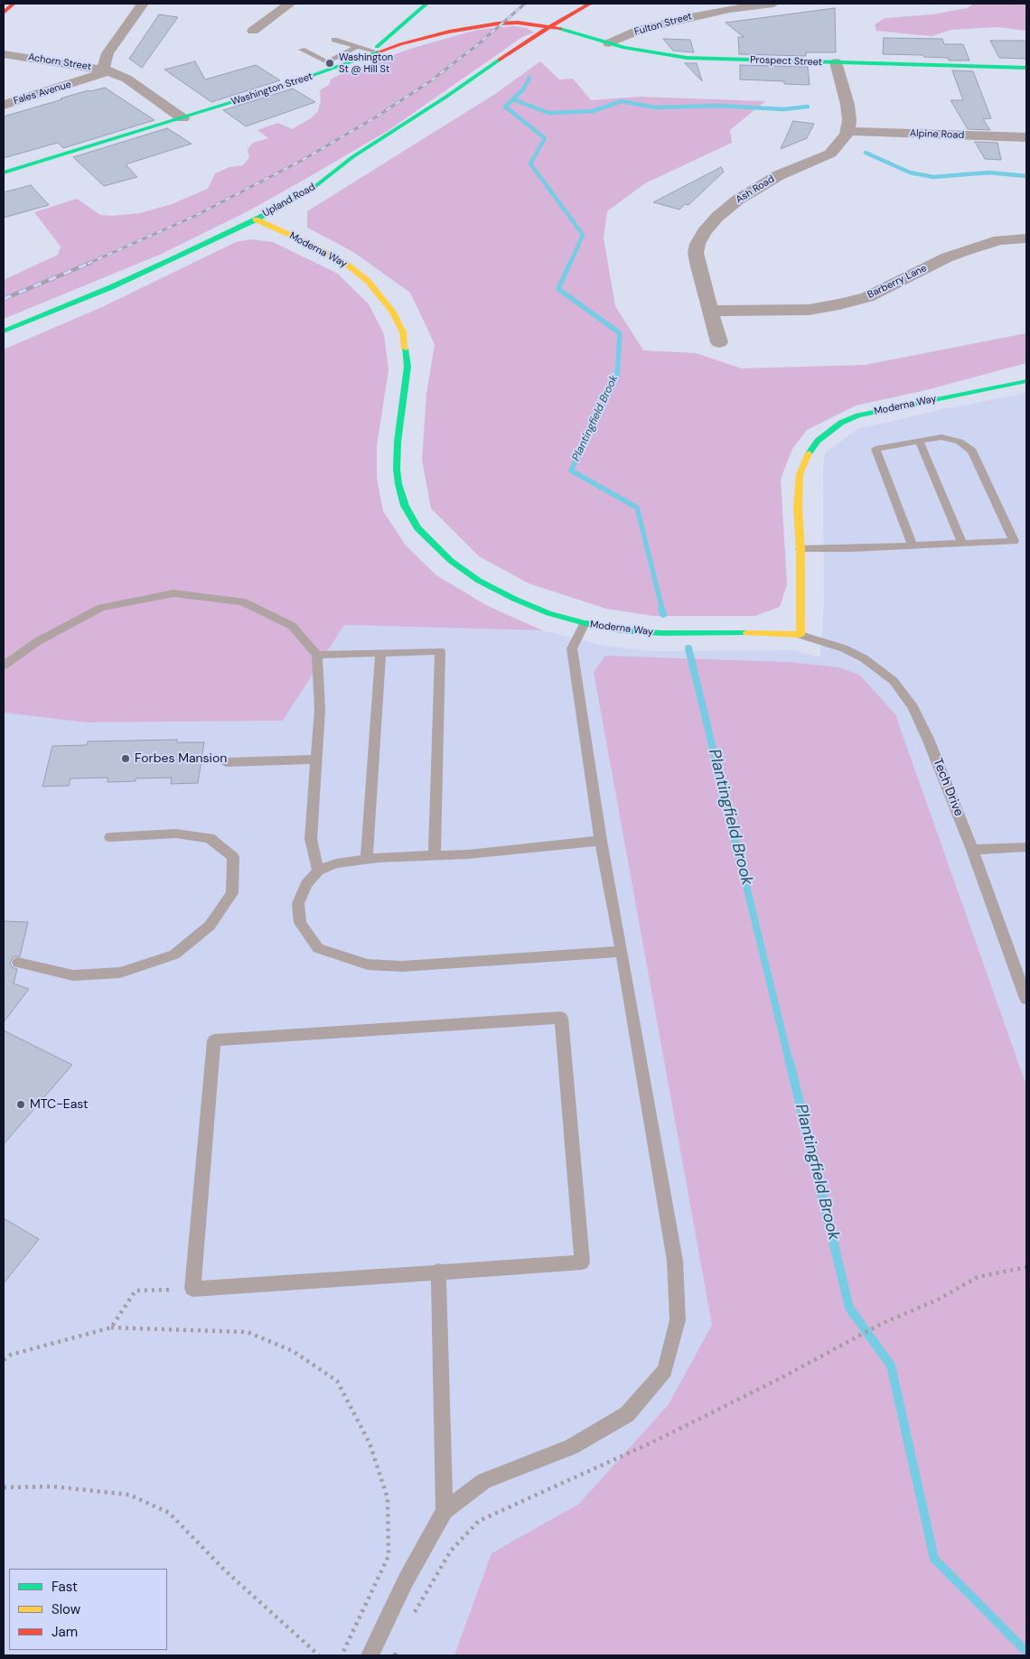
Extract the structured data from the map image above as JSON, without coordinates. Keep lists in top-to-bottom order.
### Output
{
  "streets": {
    "street": [
      "Fulton Street",
      "Prospect Street",
      "Achorn Street",
      "Washington Street",
      "Fales Avenue",
      "Alpine Road",
      "Ash Road",
      "Upland Road",
      "Moderna Way",
      "Barberry Lane"
    ],
    "lane": ["Tech Drive"]
  },
  "crossings": [
    ["Fulton Street", "Prospect Street"],
    ["Prospect Street", "Washington Street"],
    ["Prospect Street", "Upland Road"],
    ["Achorn Street", "Washington Street"],
    ["Achorn Street", "Fales Avenue"],
    ["Washington Street", "Upland Road"],
    ["Alpine Road", "Ash Road"],
    ["Ash Road", "Barberry Lane"],
    ["Upland Road", "Moderna Way"],
    ["Moderna Way", "Tech Drive"]
  ],
  "water": ["Plantingfield Brook"],
  "places": ["Washington St @ Hill St", "Forbes Mansion", "MTC-East"],
  "legend": ["Fast", "Slow", "Jam"]
}
